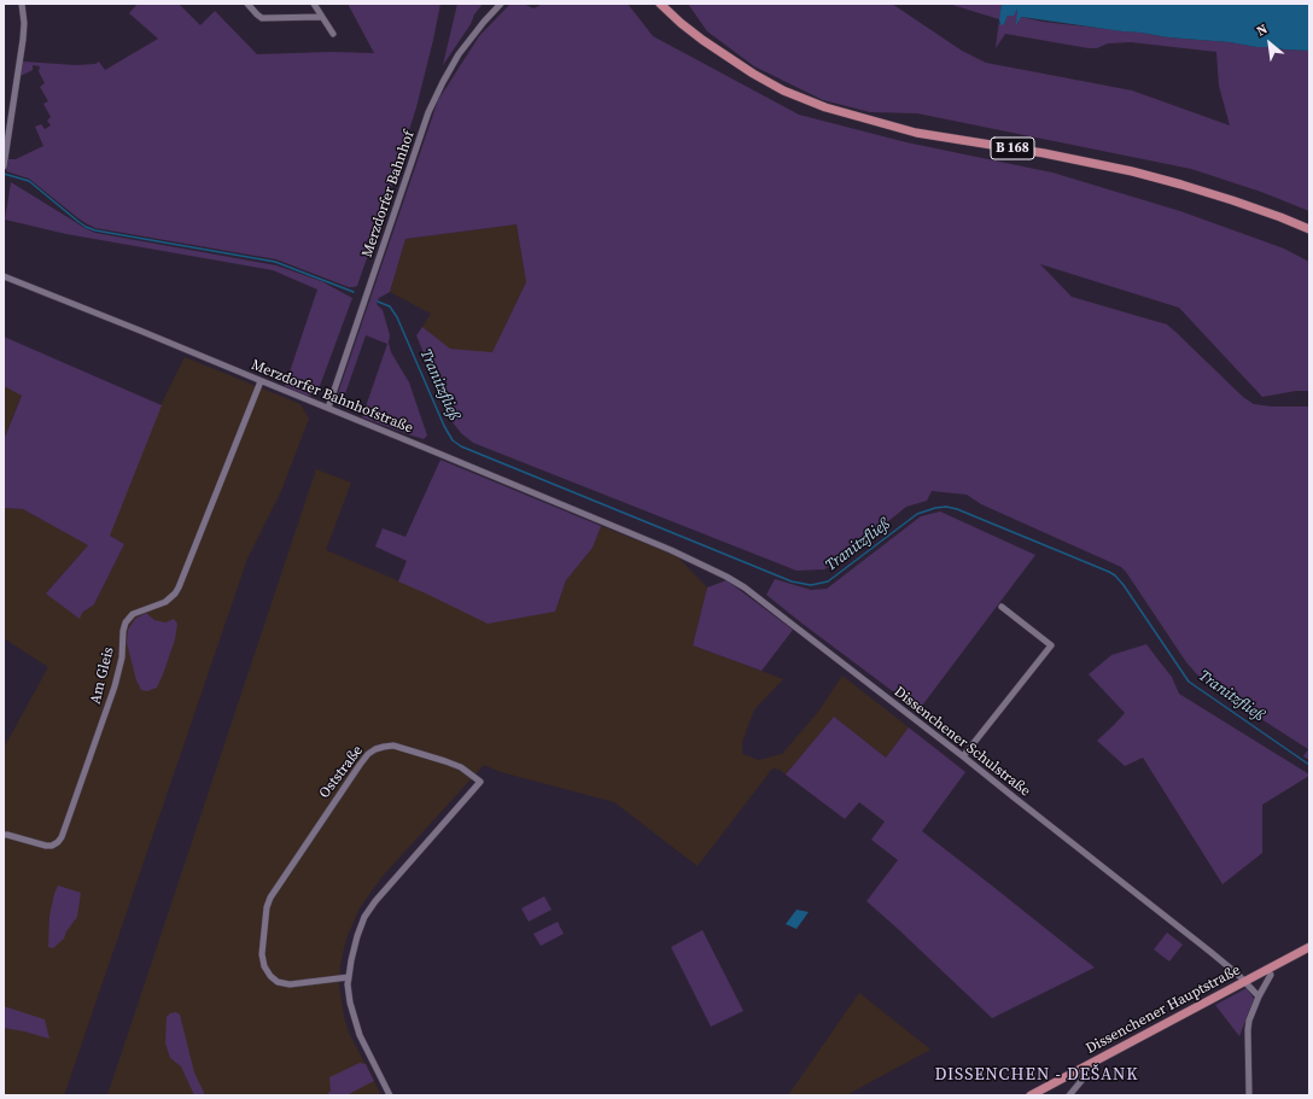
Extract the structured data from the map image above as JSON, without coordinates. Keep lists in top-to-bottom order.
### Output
{
  "streets": {
    "main road": ["B 168", "Dissenchener Hauptstraße"],
    "street": [
      "Merzdorfer Bahnhof",
      "Merzdorfer Bahnhofstraße",
      "Am Gleis",
      "Dissenchener Schulstraße",
      "Oststraße"
    ]
  },
  "crossings": [
    ["Merzdorfer Bahnhof", "Merzdorfer Bahnhofstraße"],
    ["Merzdorfer Bahnhofstraße", "Am Gleis"],
    ["Merzdorfer Bahnhofstraße", "Dissenchener Schulstraße"],
    ["Dissenchener Schulstraße", "Dissenchener Hauptstraße"]
  ],
  "districts": ["DISSENCHEN - DEŠANK"],
  "water": ["Tranitzfließ"],
  "north": "top left"
}
